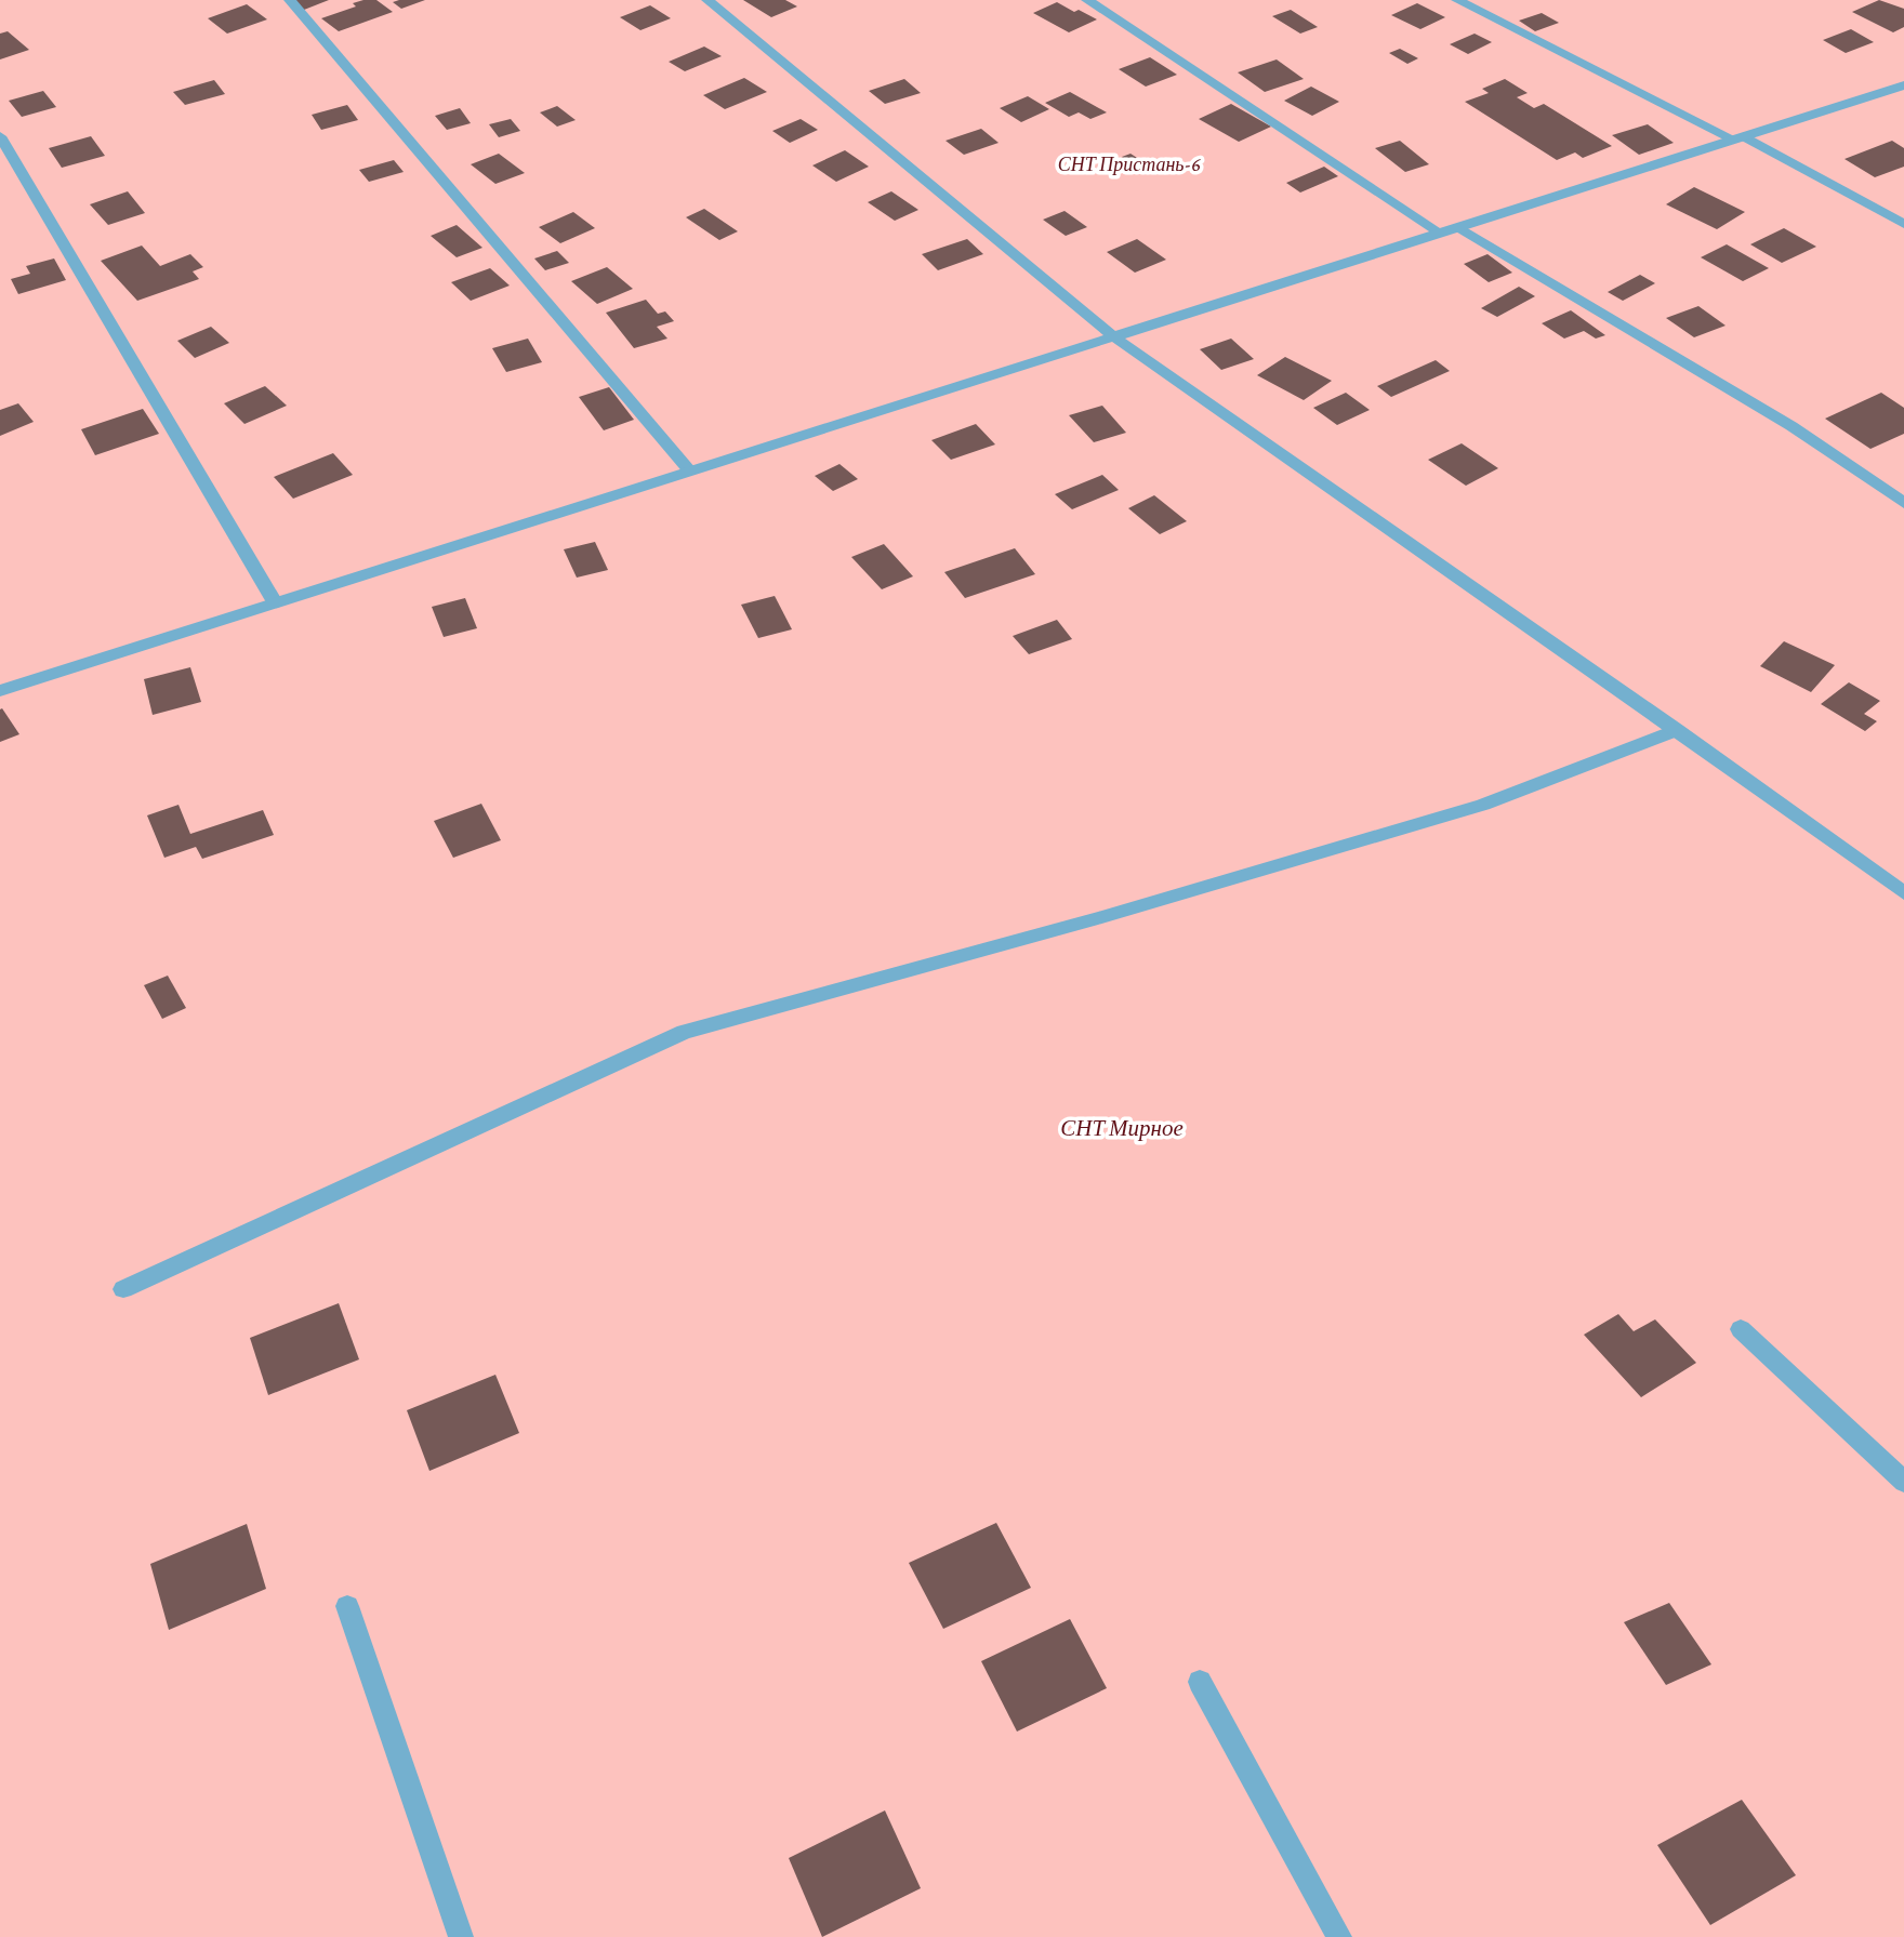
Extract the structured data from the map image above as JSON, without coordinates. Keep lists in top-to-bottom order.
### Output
{
  "parks": ["СНТ Пристань-6", "СНТ Мирное"]
}
